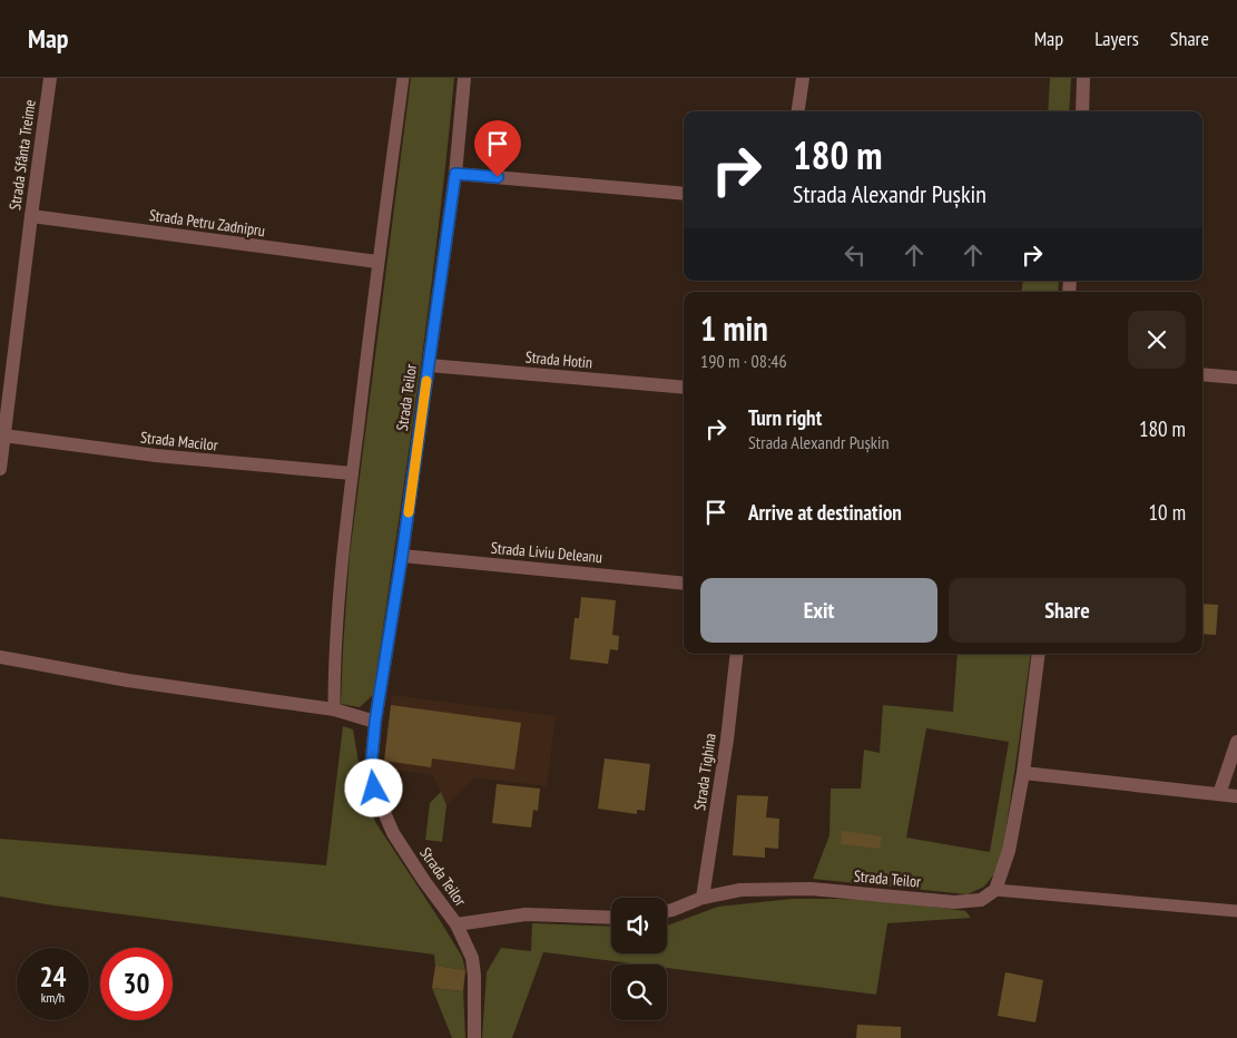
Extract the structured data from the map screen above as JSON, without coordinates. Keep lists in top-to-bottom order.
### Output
{
  "streets": {
    "street": [
      "Strada Sfânta Treime",
      "Strada Petru Zadnipru",
      "Strada Hotin",
      "Strada Teilor",
      "Strada Macilor",
      "Strada Liviu Deleanu",
      "Strada Tighina"
    ]
  },
  "crossings": [
    ["Strada Sfânta Treime", "Strada Petru Zadnipru"],
    ["Strada Sfânta Treime", "Strada Macilor"],
    ["Strada Hotin", "Strada Teilor"],
    ["Strada Teilor", "Strada Liviu Deleanu"],
    ["Strada Teilor", "Strada Tighina"]
  ],
  "page": {
    "header": "Map",
    "nav": ["Map", "Layers", "Share"],
    "turn": ["180 m", "Strada Alexandr Pușkin"],
    "heading": ["1 min", "190 m · 08:46"],
    "list": [
      {
        "name": "Turn right",
        "note": "Strada Alexandr Pușkin",
        "value": "180 m"
      },
      {
        "name": "Arrive at destination",
        "value": "10 m"
      }
    ],
    "buttons": ["Exit", "Share"],
    "speed": "24 km/h",
    "limit": "30"
  }
}
